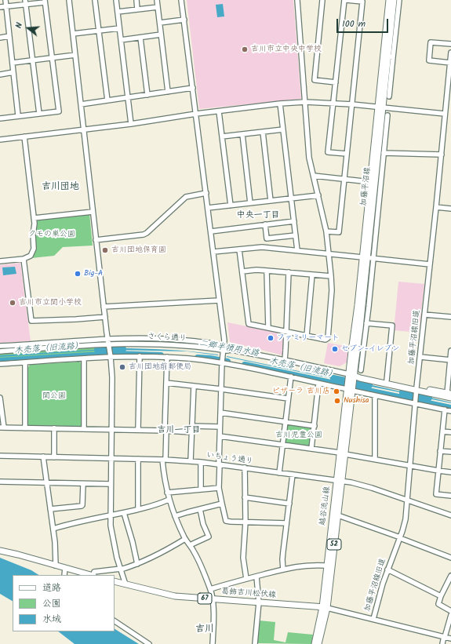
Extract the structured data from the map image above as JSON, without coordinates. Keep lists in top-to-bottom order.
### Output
{
  "streets": {
    "main road": [
      "加藤平沼線",
      "越谷流山線",
      "52",
      "葛飾吉川松伏線",
      "67"
    ],
    "street": ["加藤平沼線旧道", "さくら通り", "いちょう通り"]
  },
  "crossings": [
    ["加藤平沼線", "さくら通り"],
    ["加藤平沼線", "越谷流山線"],
    ["加藤平沼線旧道", "いちょう通り"],
    ["さくら通り", "越谷流山線"],
    ["いちょう通り", "越谷流山線"],
    ["越谷流山線", "葛飾吉川松伏線"]
  ],
  "districts": [
    "吉川団地",
    "中央一丁目",
    "吉川一丁目",
    "吉川"
  ],
  "water": ["木売落（旧流路）", "二郷半領用水路"],
  "parks": ["クモの巣公園", "関公園", "吉川児童公園"],
  "places": [
    "吉川市立中央中学校",
    "吉川団地保育園",
    "Big-A",
    "吉川市立関小学校",
    "ファミリーマート",
    "セブン-イレブン",
    "吉川団地前郵便局",
    "ピザーラ 吉川店",
    "Nushisa"
  ],
  "legend": ["道路", "公園", "水域"],
  "scale_bar": "100 m",
  "north": "left"
}
